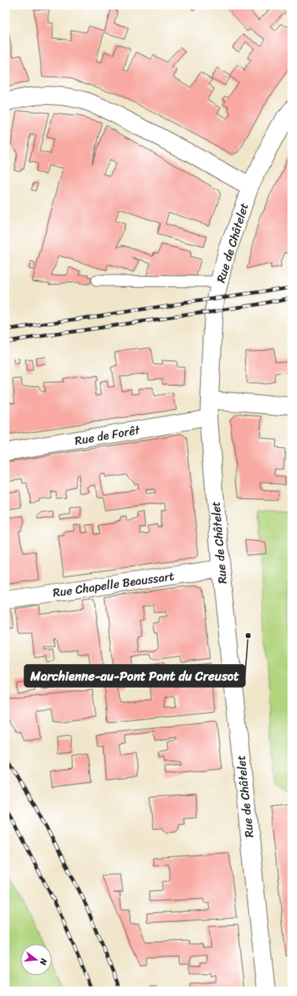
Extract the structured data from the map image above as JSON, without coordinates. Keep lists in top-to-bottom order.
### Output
{
  "streets": {
    "main road": ["Rue de Châtelet", "Rue de Forêt", "Rue Chapelle Beaussart"]
  },
  "crossings": [
    ["Rue de Châtelet", "Rue de Forêt"],
    ["Rue de Châtelet", "Rue Chapelle Beaussart"]
  ],
  "places": ["Marchienne-au-Pont Pont du Creusot"],
  "north": "right"
}
